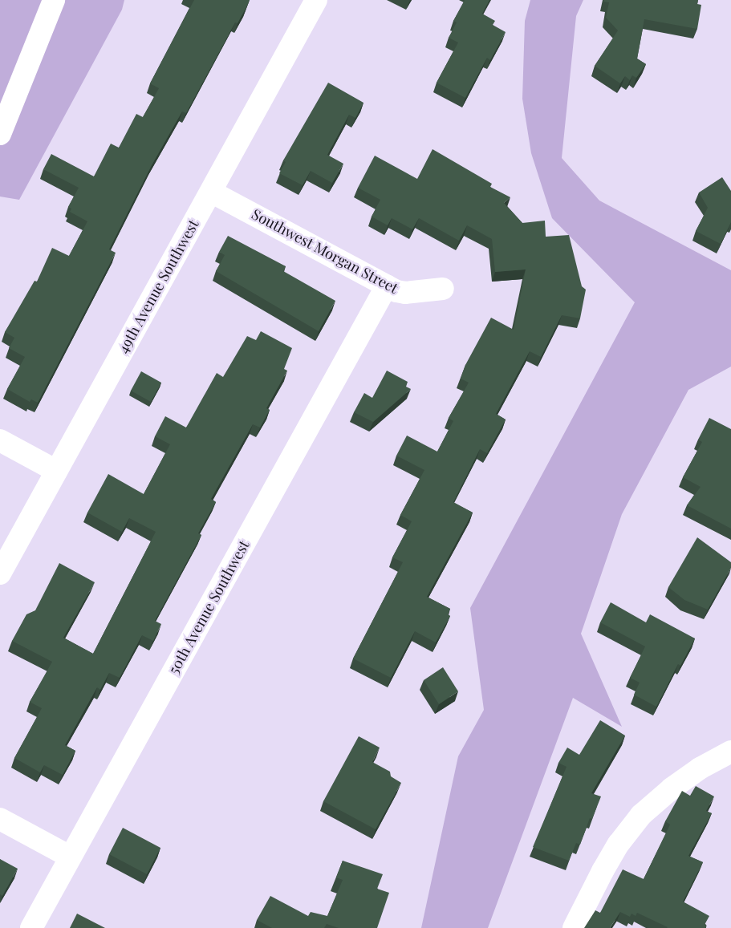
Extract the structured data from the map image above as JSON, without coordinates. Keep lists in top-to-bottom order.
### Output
{
  "streets": {
    "street": ["Southwest Morgan Street", "49th Avenue Southwest", "50th Avenue Southwest"]
  },
  "crossings": [
    ["Southwest Morgan Street", "49th Avenue Southwest"],
    ["Southwest Morgan Street", "50th Avenue Southwest"]
  ]
}
